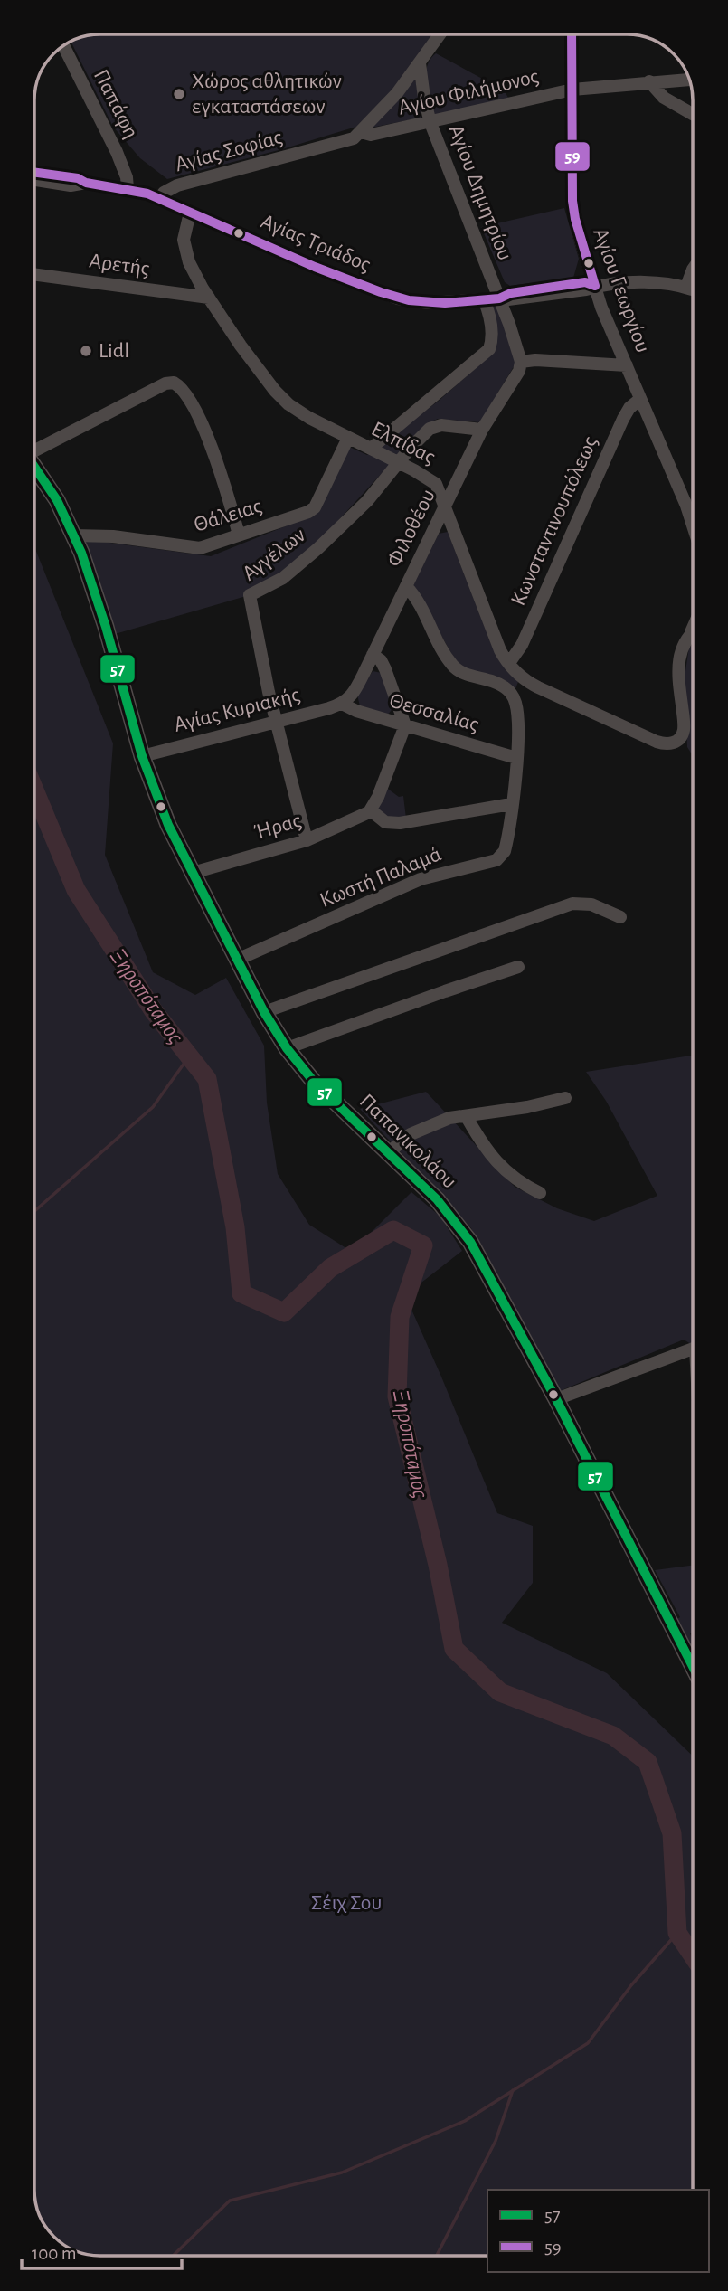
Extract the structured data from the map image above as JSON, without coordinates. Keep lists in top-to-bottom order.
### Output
{
  "streets": {
    "main road": ["Παπανικολάου"],
    "street": [
      "Αγίου Φιλήμονος",
      "Παπάφη",
      "Αγίας Σοφίας",
      "Αγίου Δημητρίου",
      "Αγίας Τριάδος",
      "Αρετής",
      "Αγίου Γεωργίου",
      "Ελπίδας",
      "Θάλειας",
      "Κωνσταντινουπόλεως",
      "Φιλοθέου",
      "Αγγέλων",
      "Αγίας Κυριακής",
      "Θεσσαλίας",
      "Ήρας",
      "Κωστή Παλαμά"
    ]
  },
  "crossings": [
    ["Αγίου Φιλήμονος", "Αγίας Σοφίας"],
    ["Αγίου Φιλήμονος", "Αγίου Δημητρίου"],
    ["Αγίου Φιλήμονος", "Αγίου Γεωργίου"],
    ["Παπάφη", "Αγίας Τριάδος"],
    ["Αγίας Σοφίας", "Αγίου Δημητρίου"],
    ["Αγίας Σοφίας", "Αγίας Τριάδος"],
    ["Αγίου Δημητρίου", "Αγίας Τριάδος"],
    ["Αγίας Τριάδος", "Αγίου Γεωργίου"],
    ["Αγίας Τριάδος", "Ελπίδας"],
    ["Αρετής", "Ελπίδας"],
    ["Αγίου Γεωργίου", "Κωνσταντινουπόλεως"],
    ["Ελπίδας", "Θάλειας"],
    ["Ελπίδας", "Κωνσταντινουπόλεως"],
    ["Ελπίδας", "Φιλοθέου"],
    ["Ελπίδας", "Αγγέλων"],
    ["Θάλειας", "Αγγέλων"],
    ["Θάλειας", "Παπανικολάου"],
    ["Φιλοθέου", "Αγγέλων"],
    ["Φιλοθέου", "Αγίας Κυριακής"],
    ["Φιλοθέου", "Θεσσαλίας"],
    ["Φιλοθέου", "Κωστή Παλαμά"],
    ["Αγγέλων", "Αγίας Κυριακής"],
    ["Αγγέλων", "Ήρας"],
    ["Αγίας Κυριακής", "Θεσσαλίας"],
    ["Αγίας Κυριακής", "Παπανικολάου"],
    ["Θεσσαλίας", "Κωστή Παλαμά"],
    ["Ήρας", "Παπανικολάου"],
    ["Κωστή Παλαμά", "Παπανικολάου"]
  ],
  "water": ["Ξηροπόταμος"],
  "parks": ["Σέιχ Σου"],
  "places": ["Χώρος αθλητικών εγκαταστάσεων", "Lidl"],
  "lines": ["transit line 59", "transit line 57"],
  "legend": ["57", "59"],
  "scale_bar": "100 m"
}
